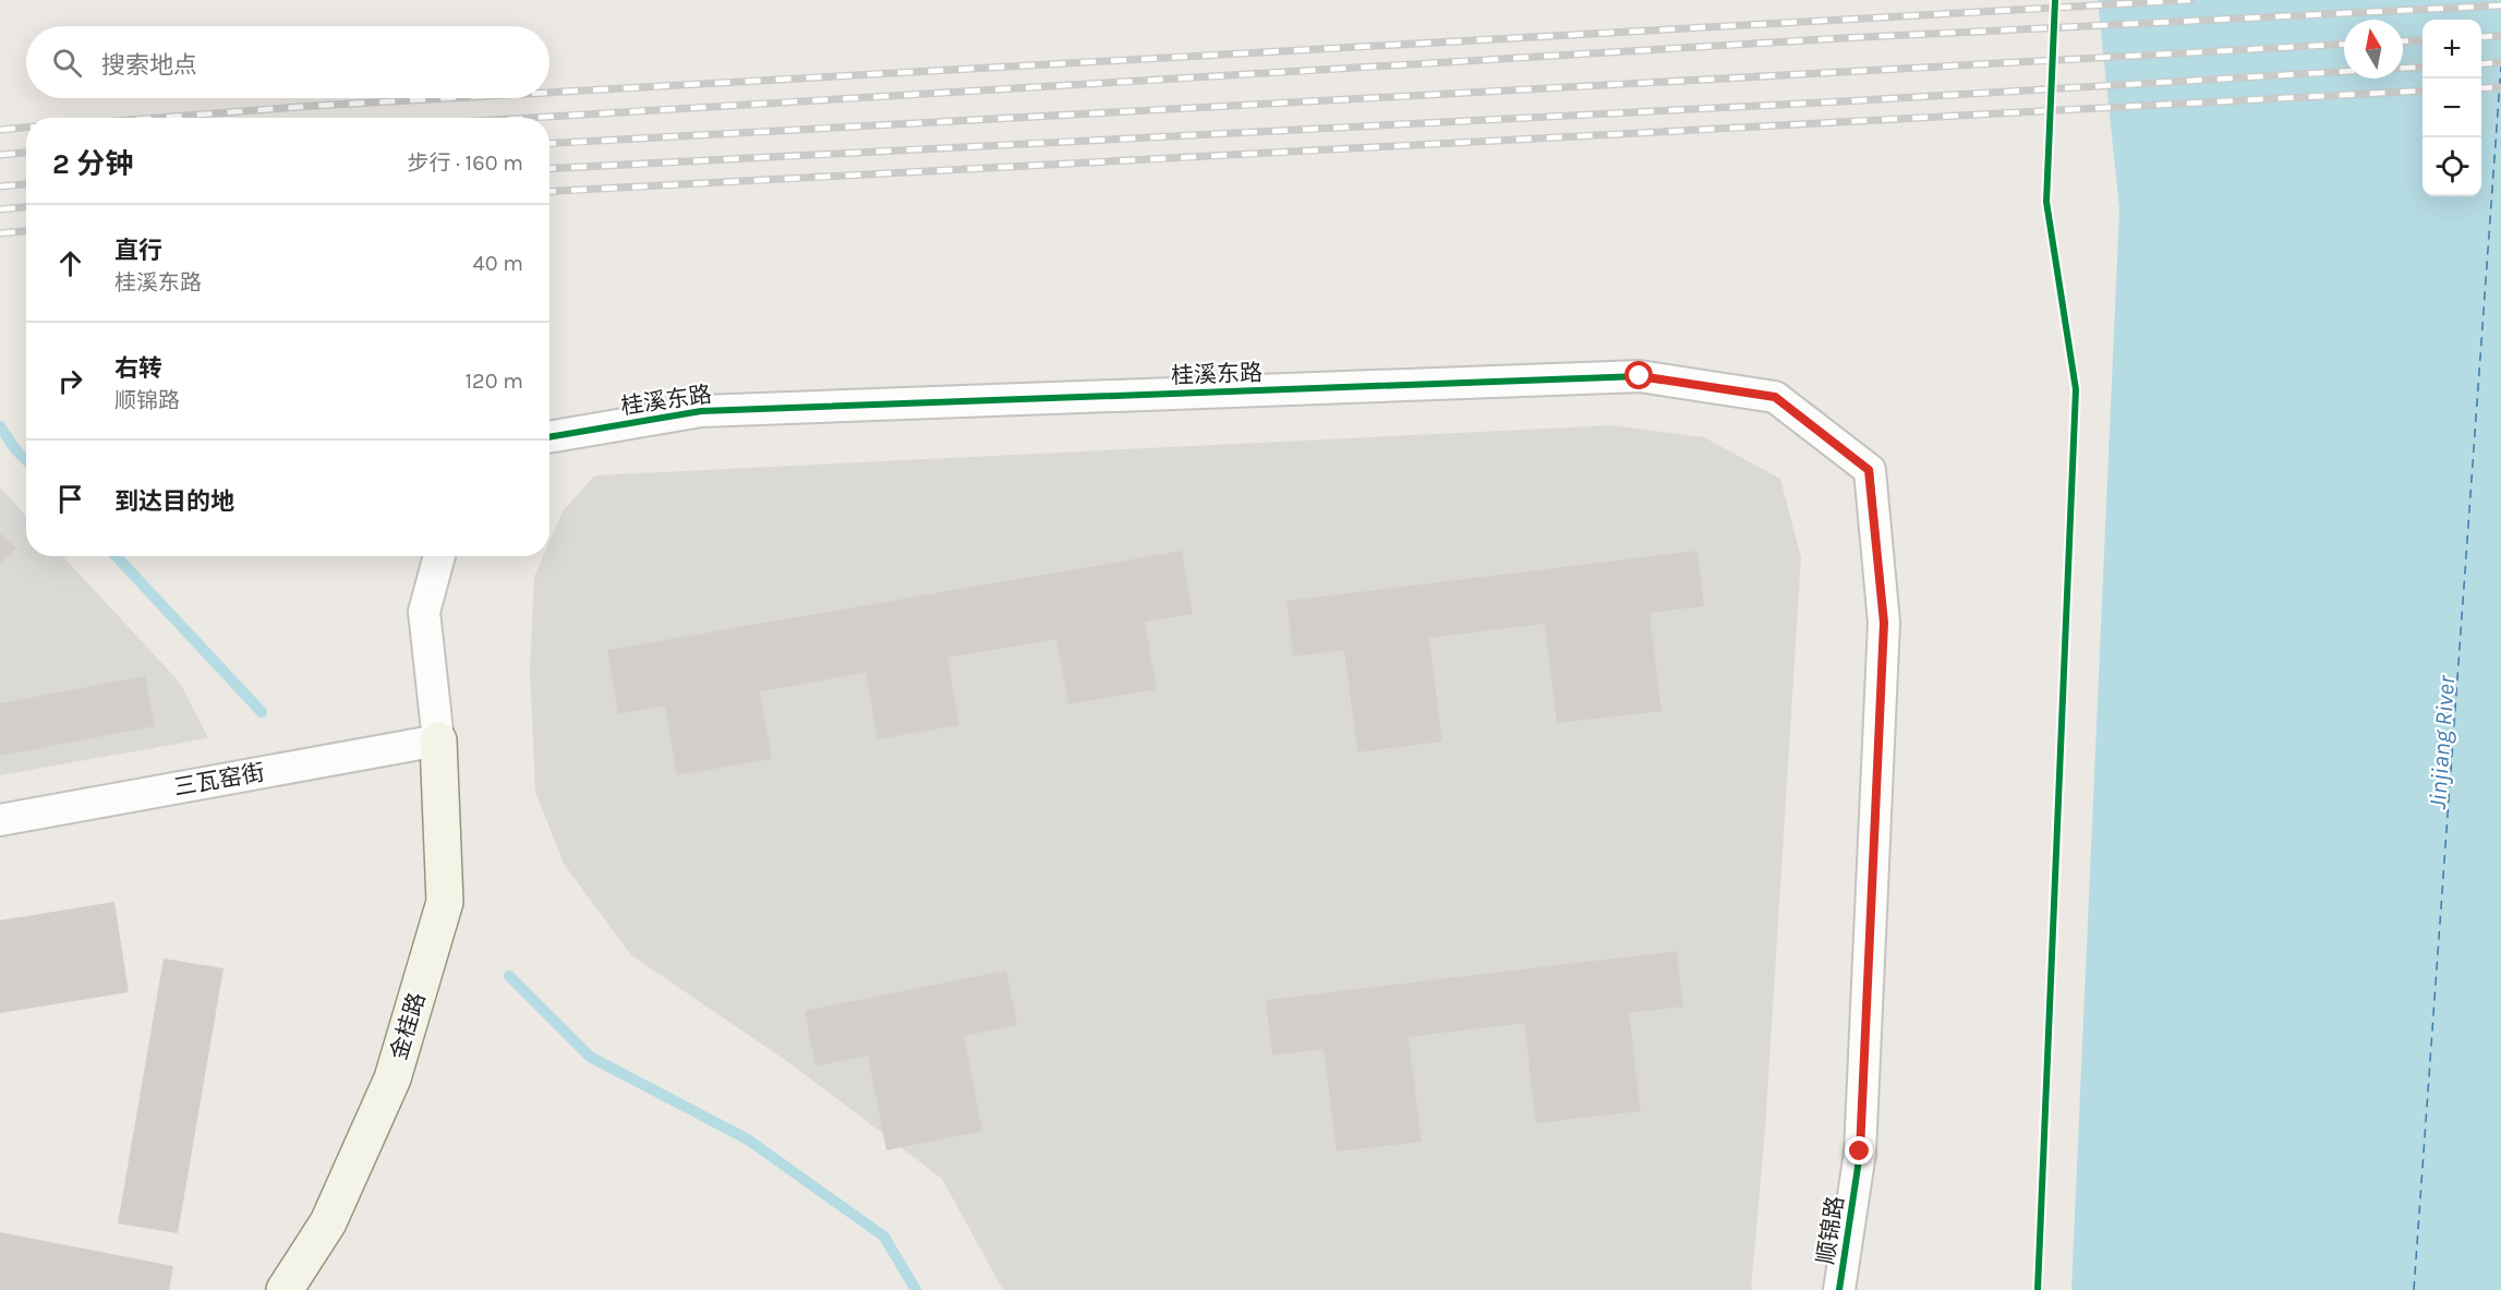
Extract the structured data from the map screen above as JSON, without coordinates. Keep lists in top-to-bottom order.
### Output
{
  "streets": {
    "street": [
      "桂溪东路",
      "三瓦窑街",
      "金桂路",
      "顺锦路"
    ]
  },
  "crossings": [
    ["桂溪东路", "顺锦路"],
    ["三瓦窑街", "金桂路"]
  ],
  "water": ["Jinjiang River"],
  "north": "top",
  "page": {
    "map_buttons": ["+", "−"],
    "search": "搜索地点",
    "heading": ["2 分钟", "步行 · 160 m"],
    "list": [
      ["直行", "桂溪东路", "40 m"],
      ["右转", "顺锦路", "120 m"],
      "到达目的地"
    ]
  }
}
